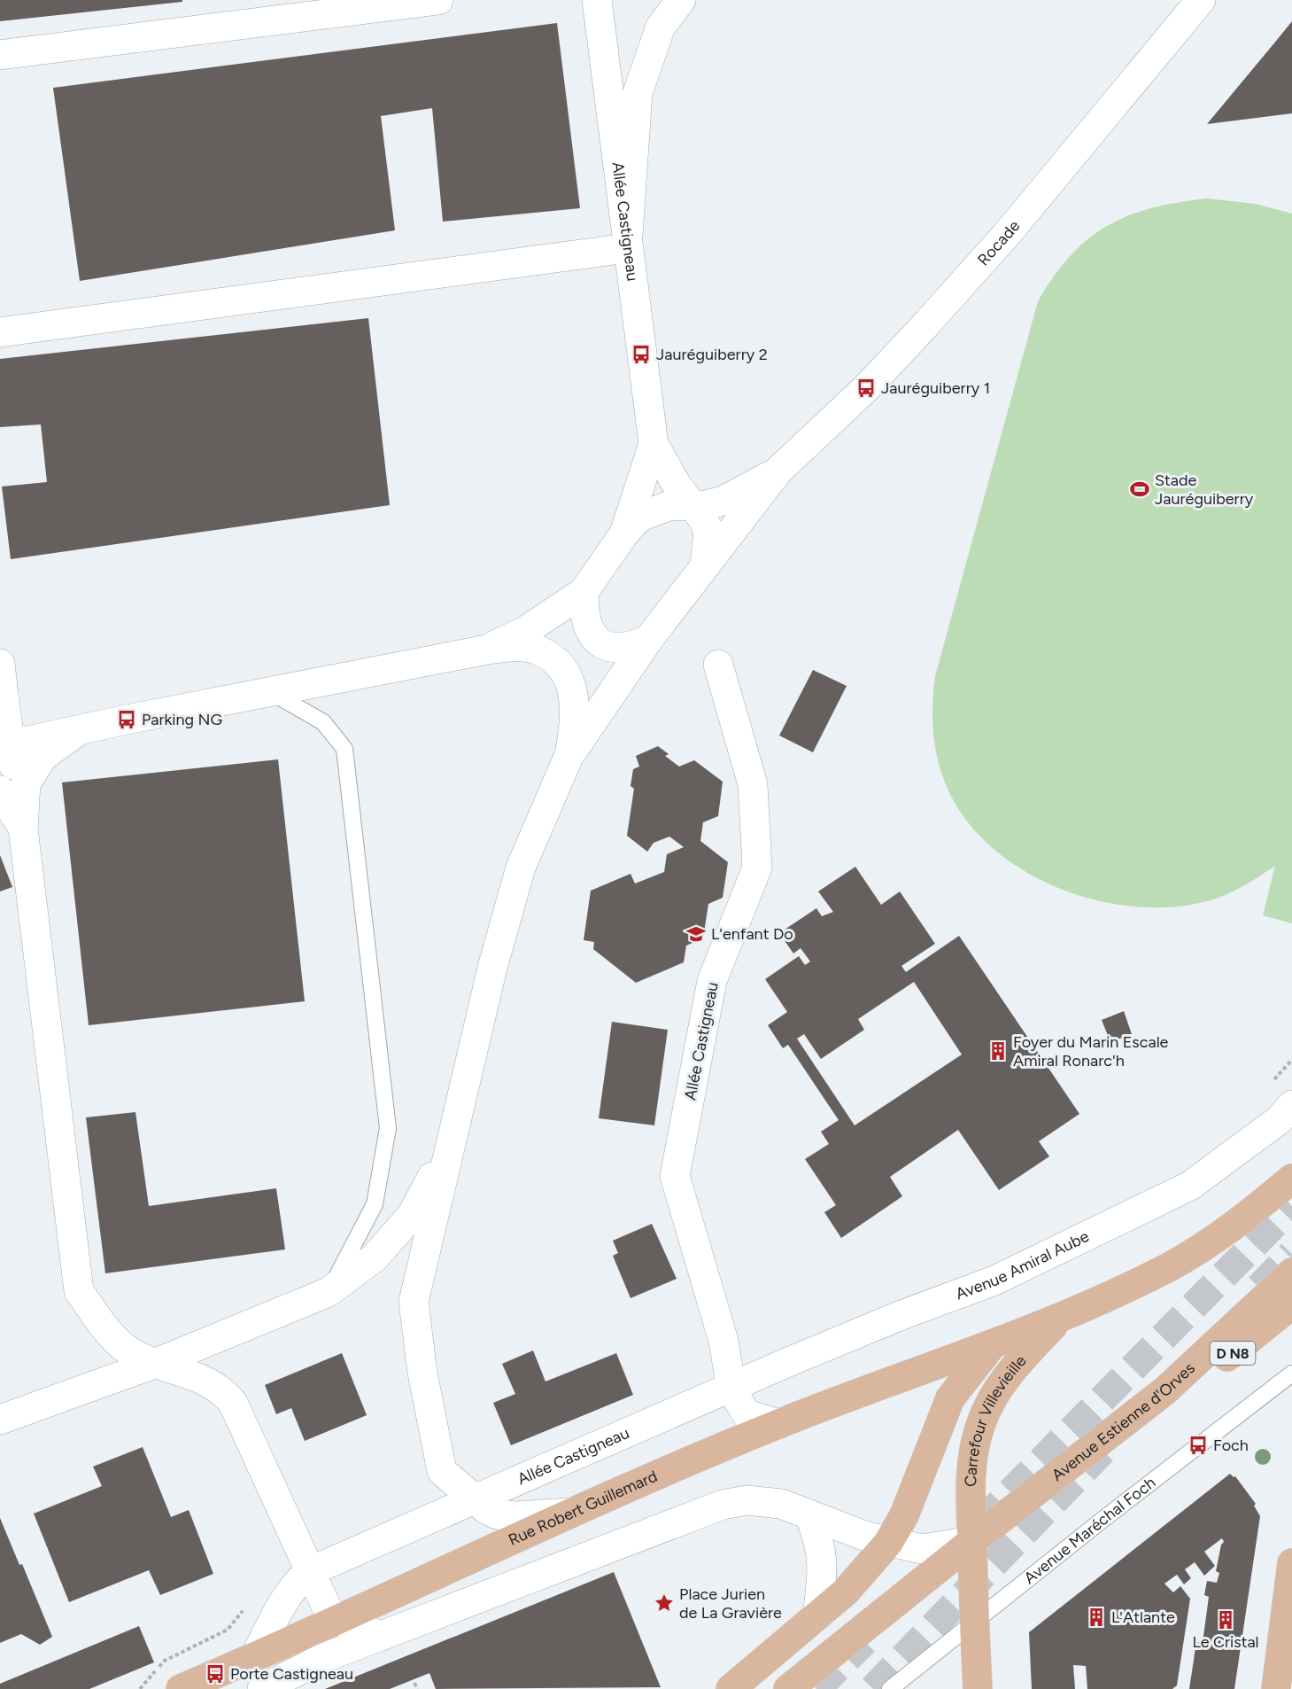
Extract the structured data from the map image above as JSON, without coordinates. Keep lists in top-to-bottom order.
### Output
{
  "streets": {
    "main road": [
      "D N8",
      "Avenue Estienne d'Orves",
      "Carrefour Villevieille",
      "Rue Robert Guillemard"
    ],
    "street": ["Allée Castigneau", "Rocade", "Avenue Amiral Aube"],
    "lane": ["Avenue Maréchal Foch"]
  },
  "crossings": [
    ["Allée Castigneau", "Avenue Amiral Aube"],
    ["Allée Castigneau", "Rue Robert Guillemard"],
    ["D N8", "Avenue Estienne d'Orves"],
    ["Avenue Estienne d'Orves", "Carrefour Villevieille"],
    ["Carrefour Villevieille", "Avenue Maréchal Foch"]
  ],
  "places": {
    "bus stop": [
      "Jauréguiberry 2",
      "Jauréguiberry 1",
      "Parking NG",
      "Foch",
      "Porte Castigneau"
    ],
    "sports": ["Stade Jauréguiberry"],
    "school or university": ["L'enfant Do"],
    "building": ["Foyer du Marin Escale Amiral Ronarc'h", "L'Atlante", "Le Cristal"],
    "place": ["Place Jurien de La Gravière"]
  }
}
